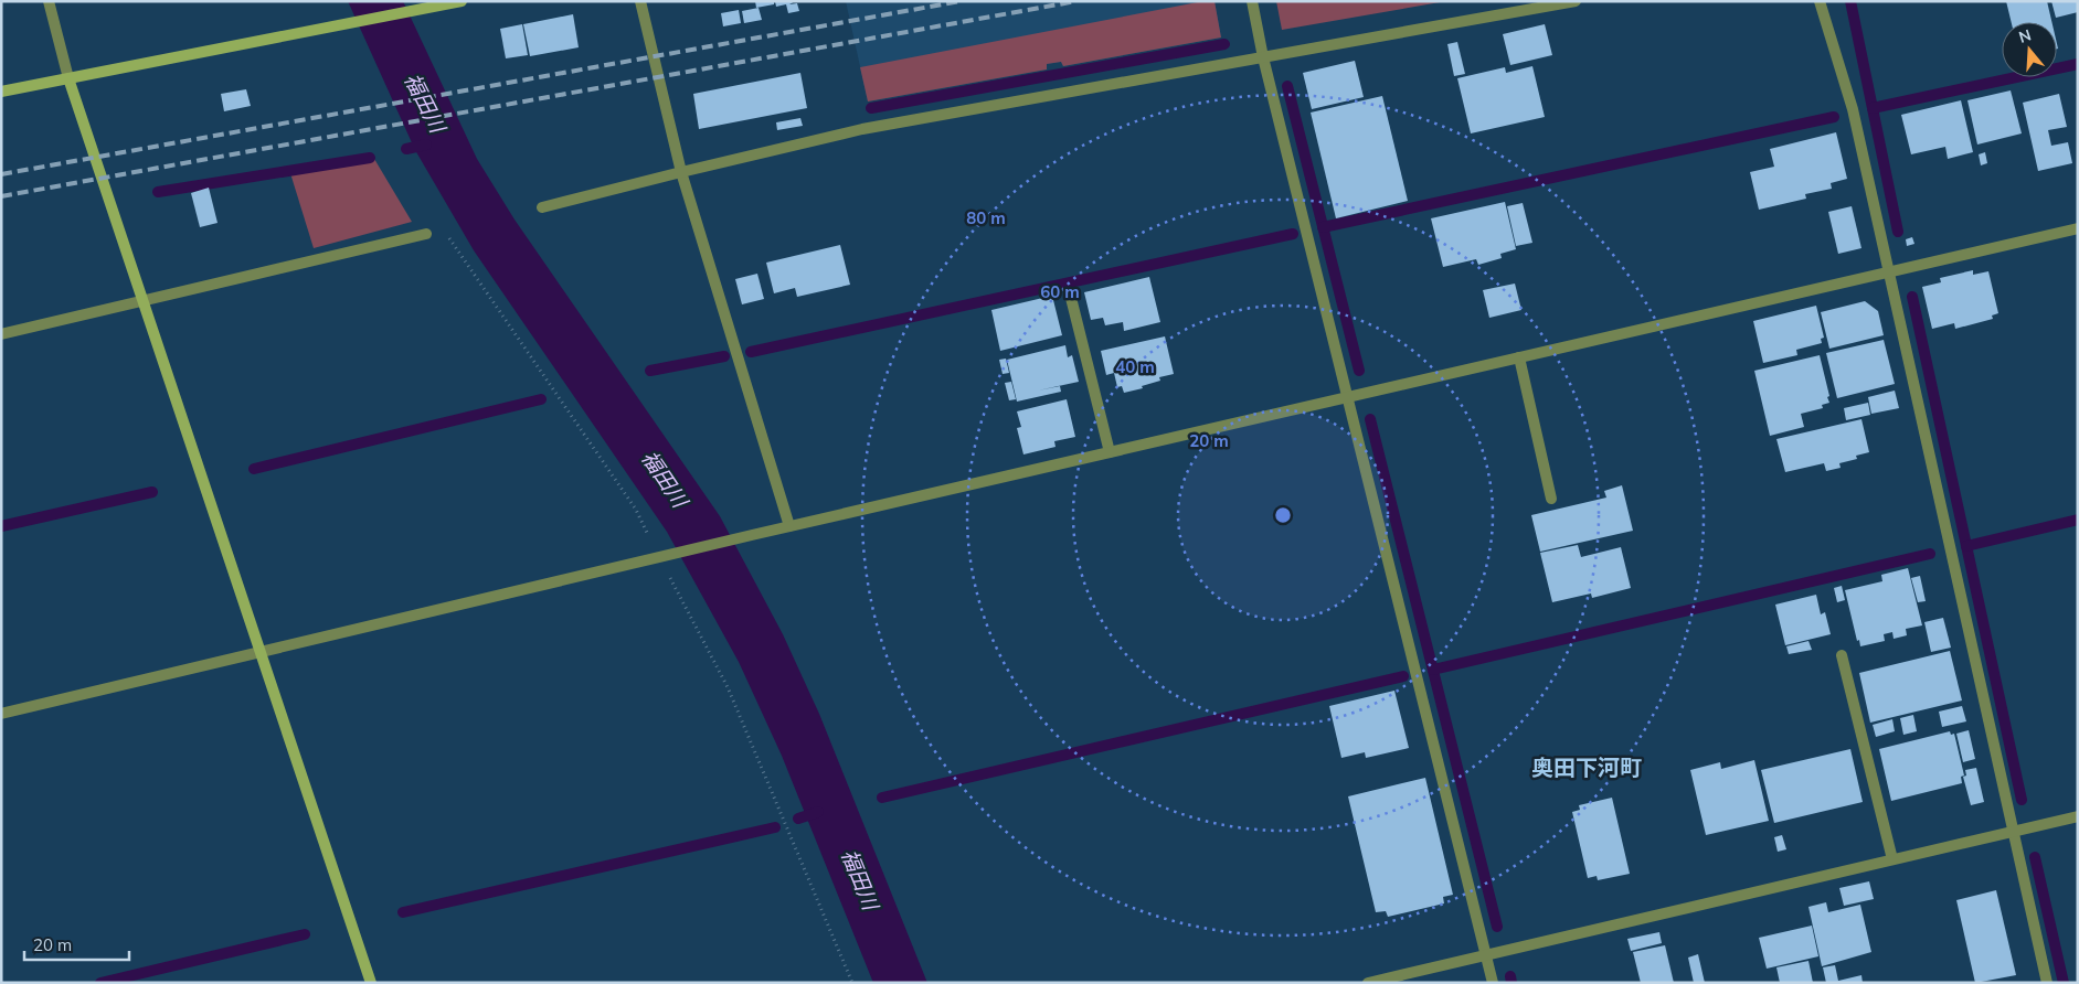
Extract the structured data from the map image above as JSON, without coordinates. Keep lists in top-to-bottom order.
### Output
{
  "districts": ["奥田下河町"],
  "water": ["福田川"],
  "scale_bar": "20 m",
  "north": "top",
  "rings": [
    "80 m",
    "60 m",
    "40 m",
    "20 m"
  ]
}
